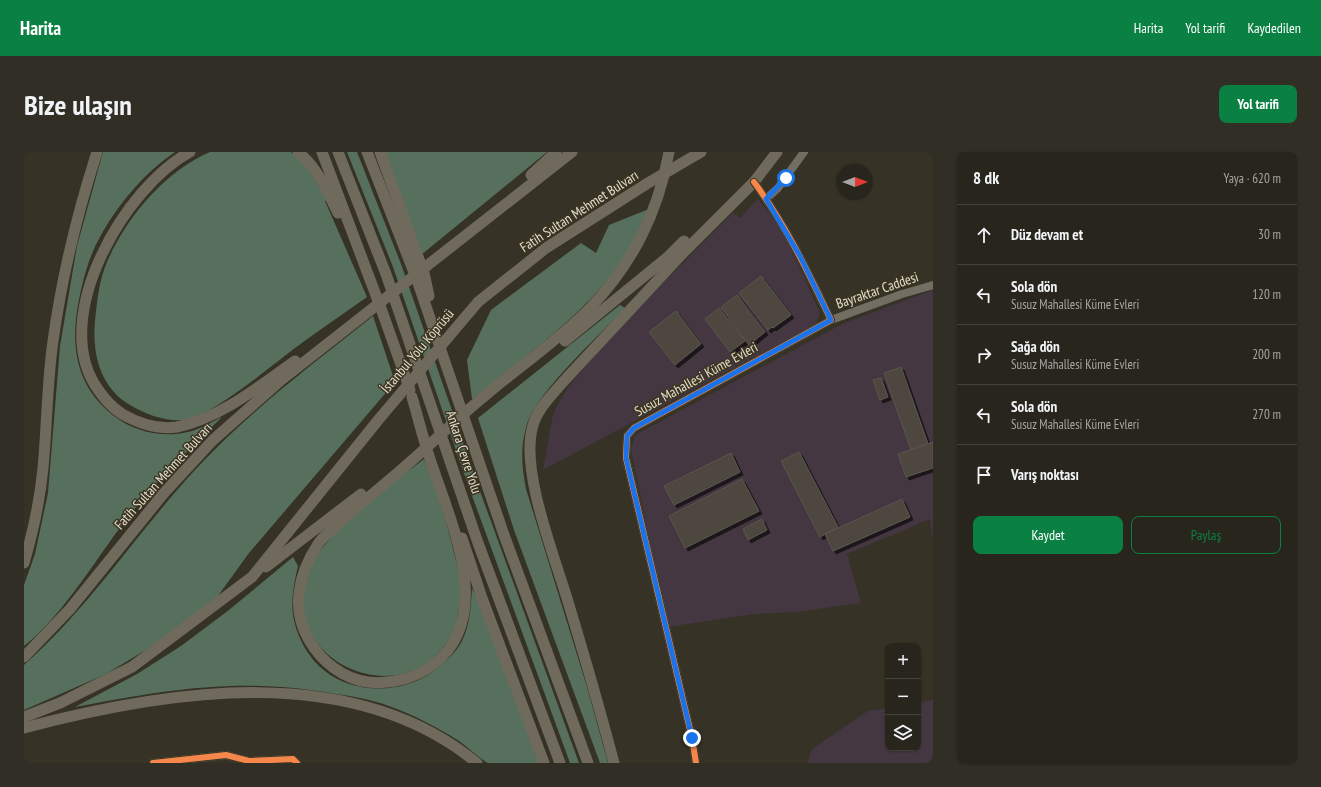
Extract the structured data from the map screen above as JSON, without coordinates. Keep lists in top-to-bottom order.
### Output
{
  "streets": {
    "highway": ["Fatih Sultan Mehmet Bulvarı", "İstanbul Yolu Köprüsü", "Ankara Çevre Yolu"],
    "street": ["Bayraktar Caddesi", "Susuz Mahallesi Küme Evleri"]
  },
  "crossings": [
    ["Fatih Sultan Mehmet Bulvarı", "İstanbul Yolu Köprüsü"],
    ["Bayraktar Caddesi", "Susuz Mahallesi Küme Evleri"]
  ],
  "north": "right",
  "page": {
    "header": "Harita",
    "nav": ["Harita", "Yol tarifi", "Kaydedilen"],
    "buttons": [
      "Yol tarifi",
      ["Kaydet", "Paylaş"]
    ],
    "title": "Bize ulaşın",
    "heading": ["8 dk", "Yaya · 620 m"],
    "list": [
      ["Düz devam et", "30 m"],
      ["Sola dön", "Susuz Mahallesi Küme Evleri", "120 m"],
      ["Sağa dön", "Susuz Mahallesi Küme Evleri", "200 m"],
      ["Sola dön", "Susuz Mahallesi Küme Evleri", "270 m"],
      "Varış noktası"
    ],
    "map_buttons": ["+", "−"]
  }
}
